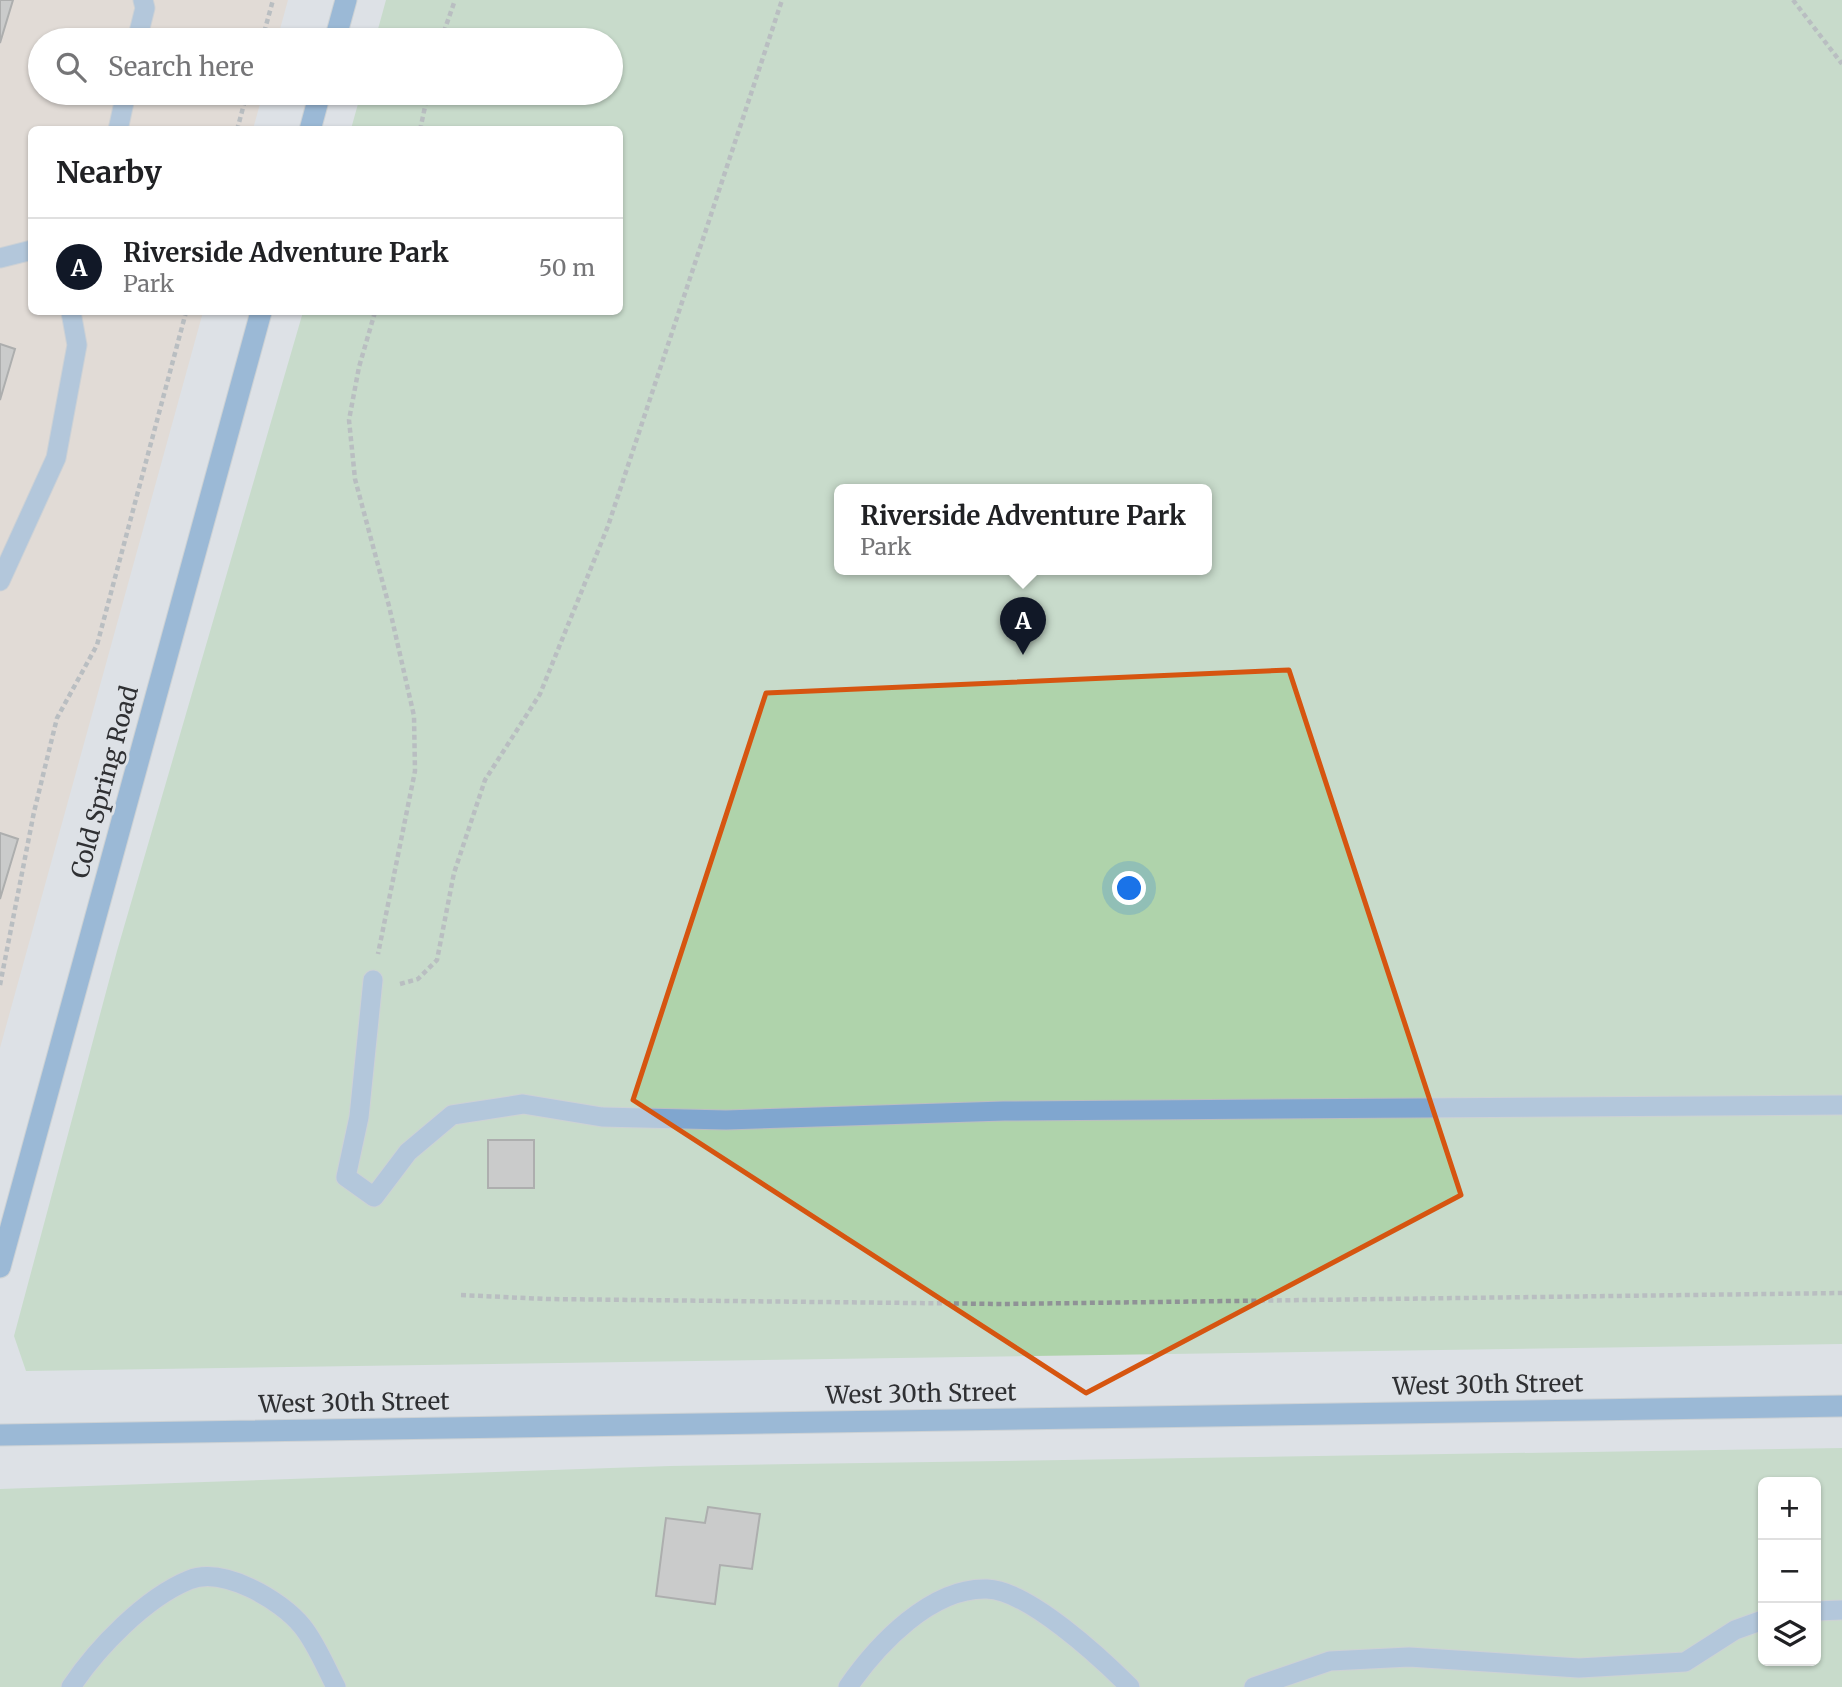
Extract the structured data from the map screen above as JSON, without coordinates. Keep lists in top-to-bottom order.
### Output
{
  "streets": {
    "main road": ["Cold Spring Road", "West 30th Street"]
  },
  "page": {
    "search": "Search here",
    "heading": "Nearby",
    "list": [
      {
        "mark": "A",
        "name": "Riverside Adventure Park",
        "note": "Park",
        "value": "50 m"
      }
    ],
    "popup": ["Riverside Adventure Park", "Park"],
    "pins": "A",
    "map_buttons": ["+", "−"]
  }
}
